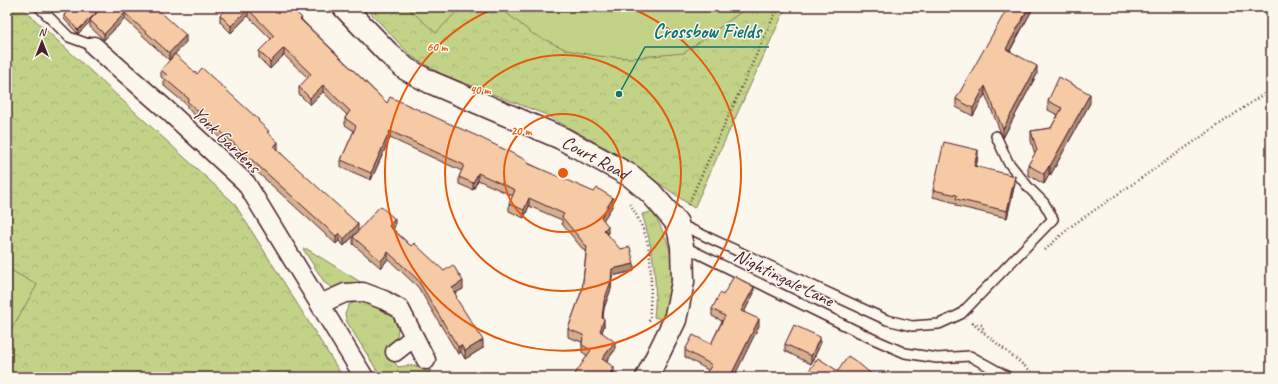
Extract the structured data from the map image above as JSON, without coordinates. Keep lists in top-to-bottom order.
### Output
{
  "streets": {
    "street": ["York Gardens", "Court Road"],
    "lane": ["Nightingale Lane"]
  },
  "crossings": [
    ["Court Road", "Nightingale Lane"]
  ],
  "places": ["Crossbow Fields"],
  "north": "top",
  "rings": ["60 m", "40 m", "20 m"]
}
